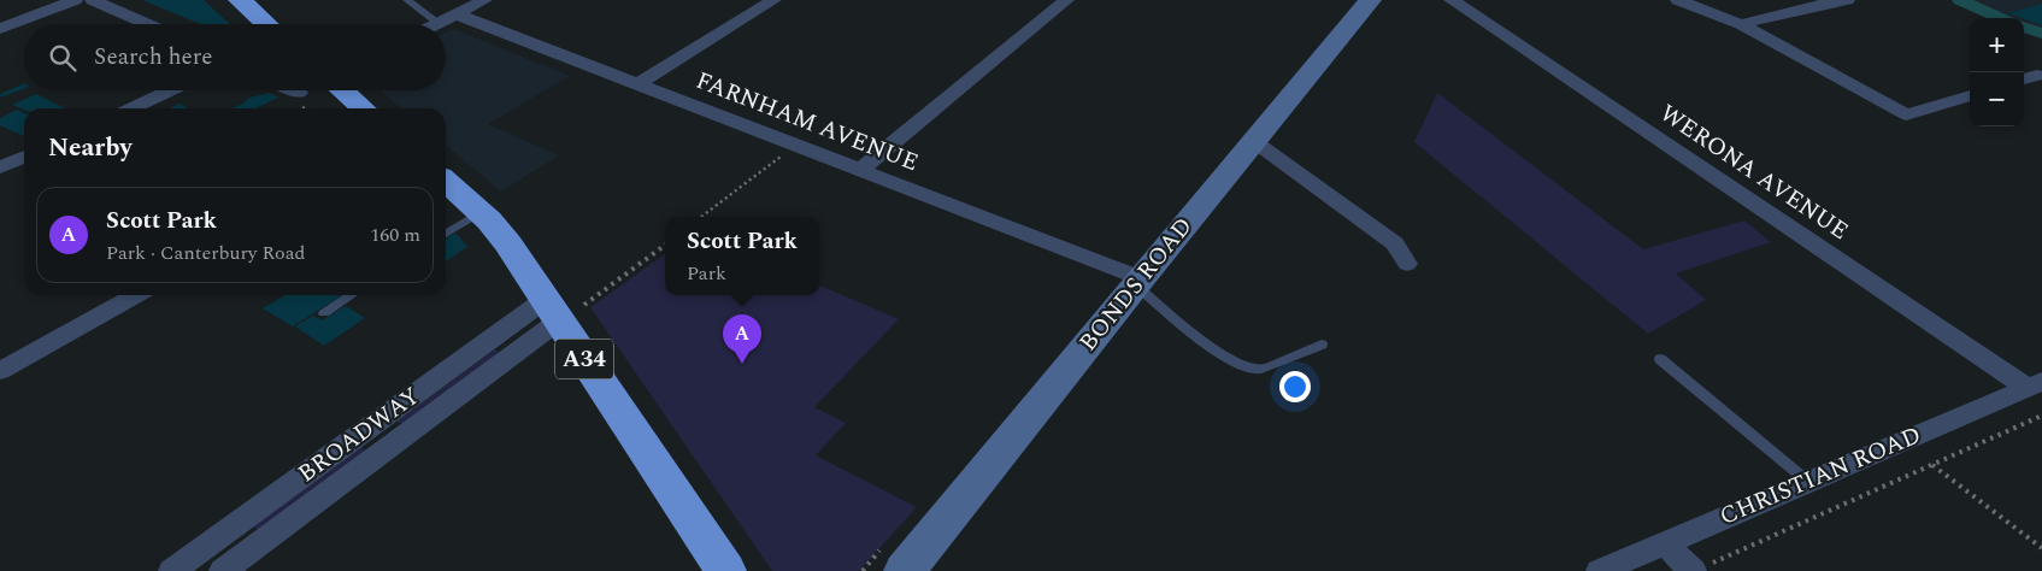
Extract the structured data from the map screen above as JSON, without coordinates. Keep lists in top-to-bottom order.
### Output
{
  "streets": {
    "highway": ["A34"],
    "main road": ["BONDS ROAD"],
    "street": [
      "FARNHAM AVENUE",
      "WERONA AVENUE",
      "BROADWAY",
      "CHRISTIAN ROAD"
    ]
  },
  "crossings": [
    ["FARNHAM AVENUE", "BONDS ROAD"],
    ["WERONA AVENUE", "CHRISTIAN ROAD"],
    ["A34", "BROADWAY"]
  ],
  "page": {
    "map_buttons": ["+", "−"],
    "search": "Search here",
    "heading": "Nearby",
    "list": [
      {
        "mark": "A",
        "name": "Scott Park",
        "note": "Park · Canterbury Road",
        "value": "160 m"
      }
    ],
    "popup": ["Scott Park", "Park"],
    "pins": "A"
  }
}
